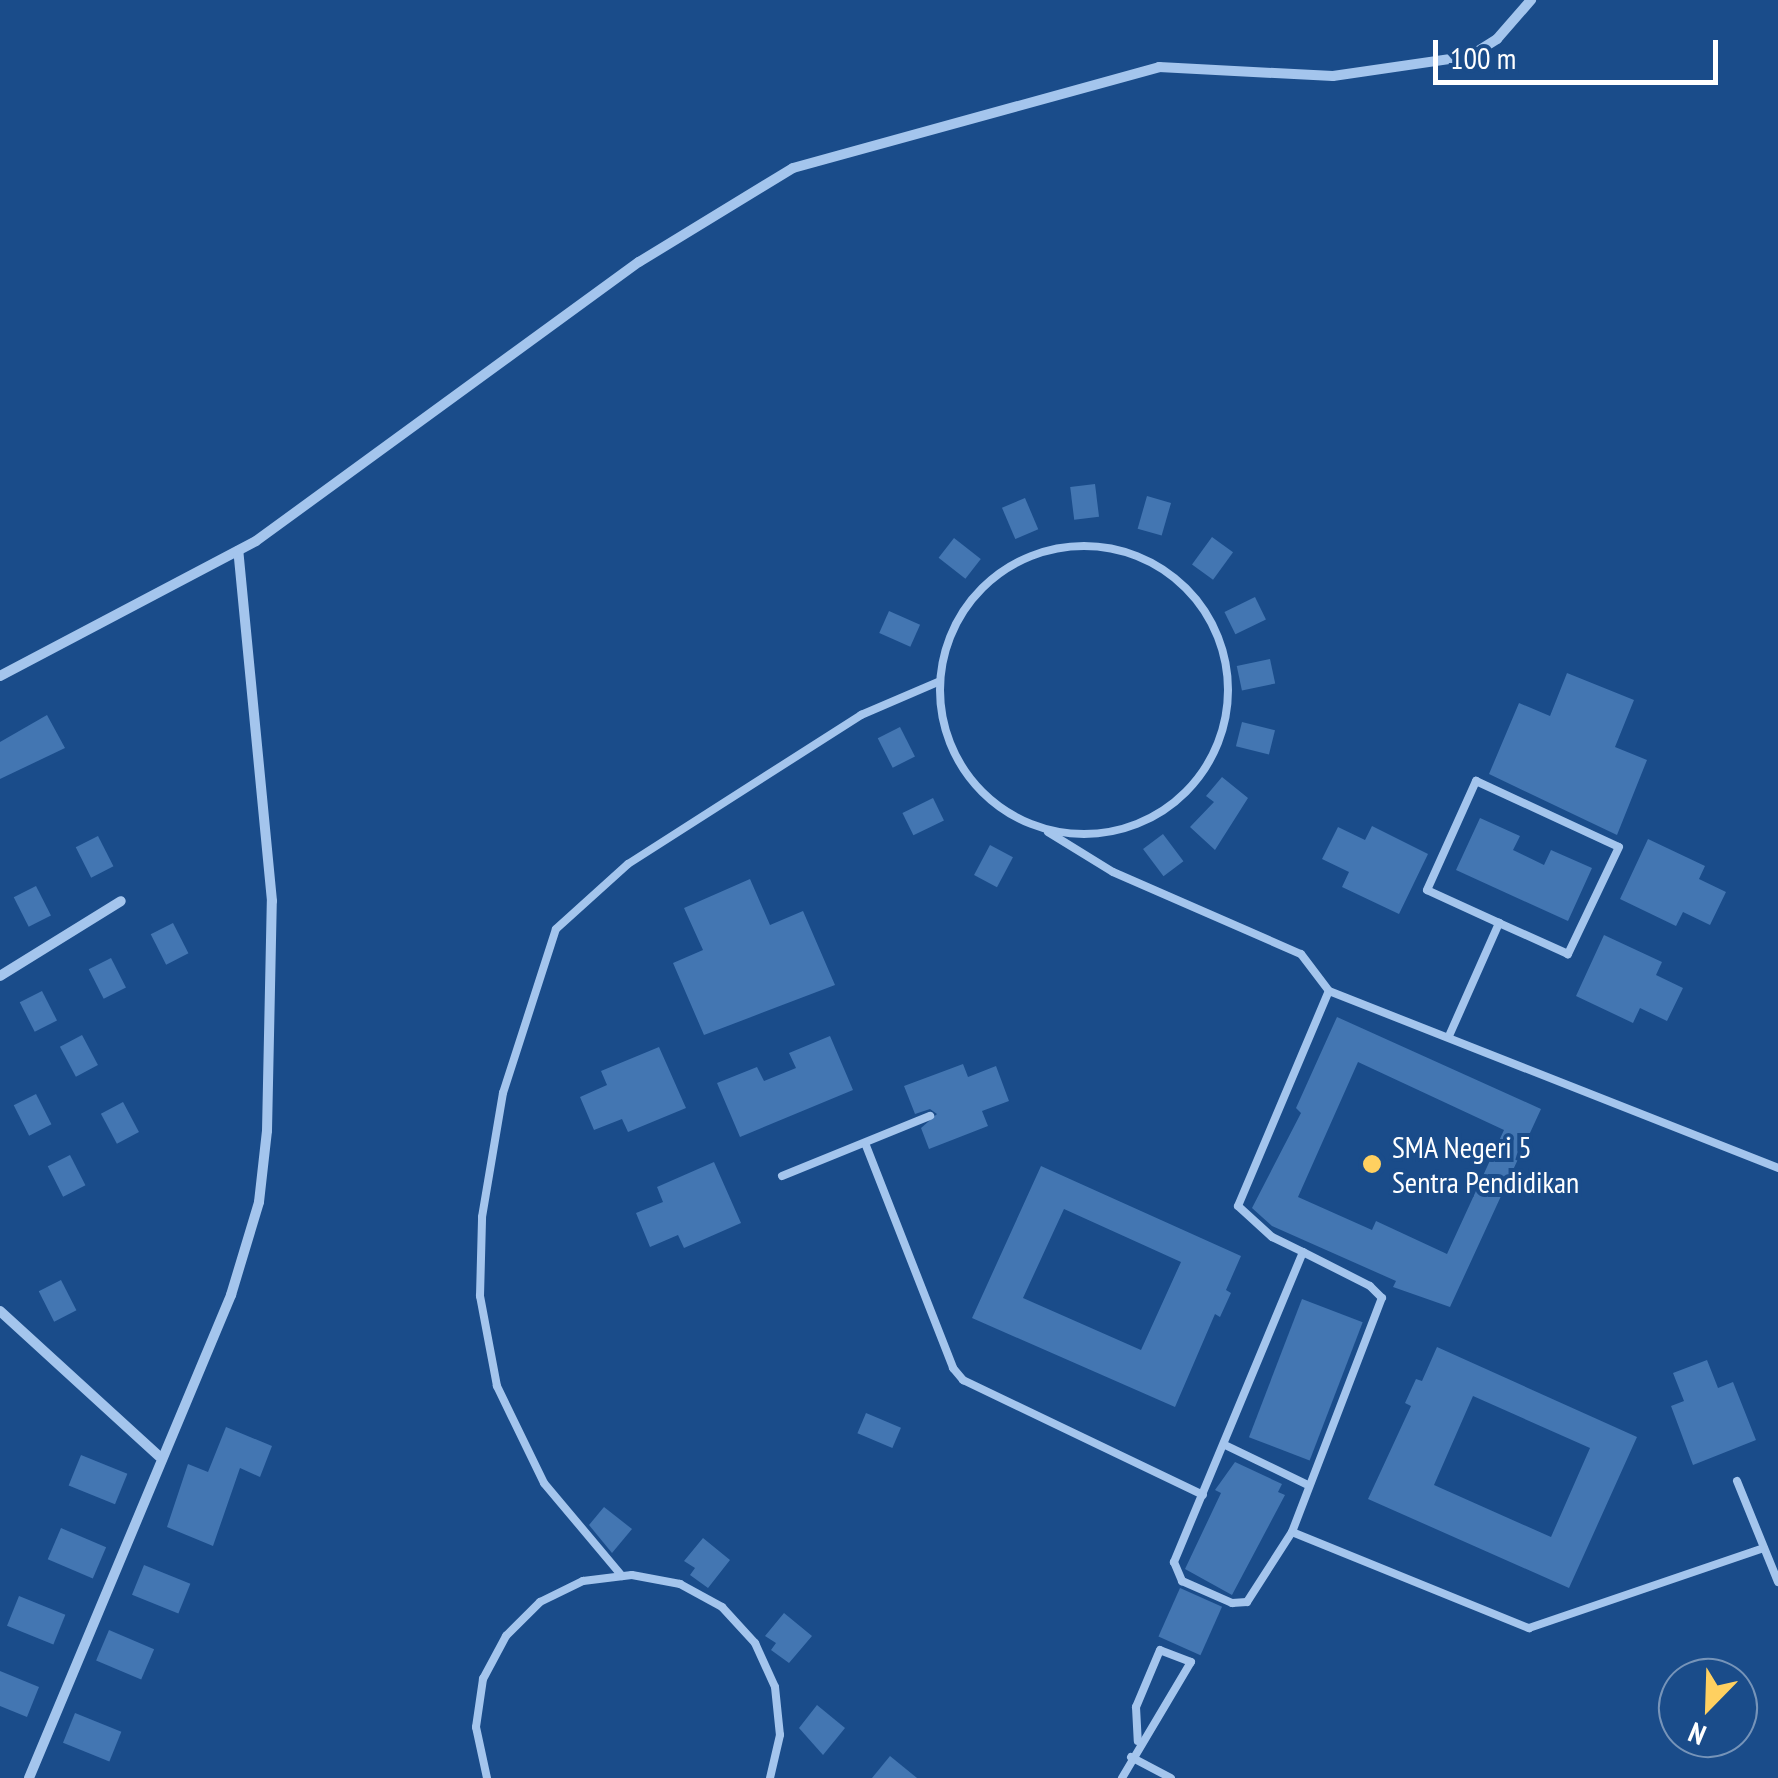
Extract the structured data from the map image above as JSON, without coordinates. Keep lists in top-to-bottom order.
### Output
{
  "places": ["SMA Negeri 5 Sentra Pendidikan"],
  "scale_bar": "100 m",
  "north": "bottom left"
}
